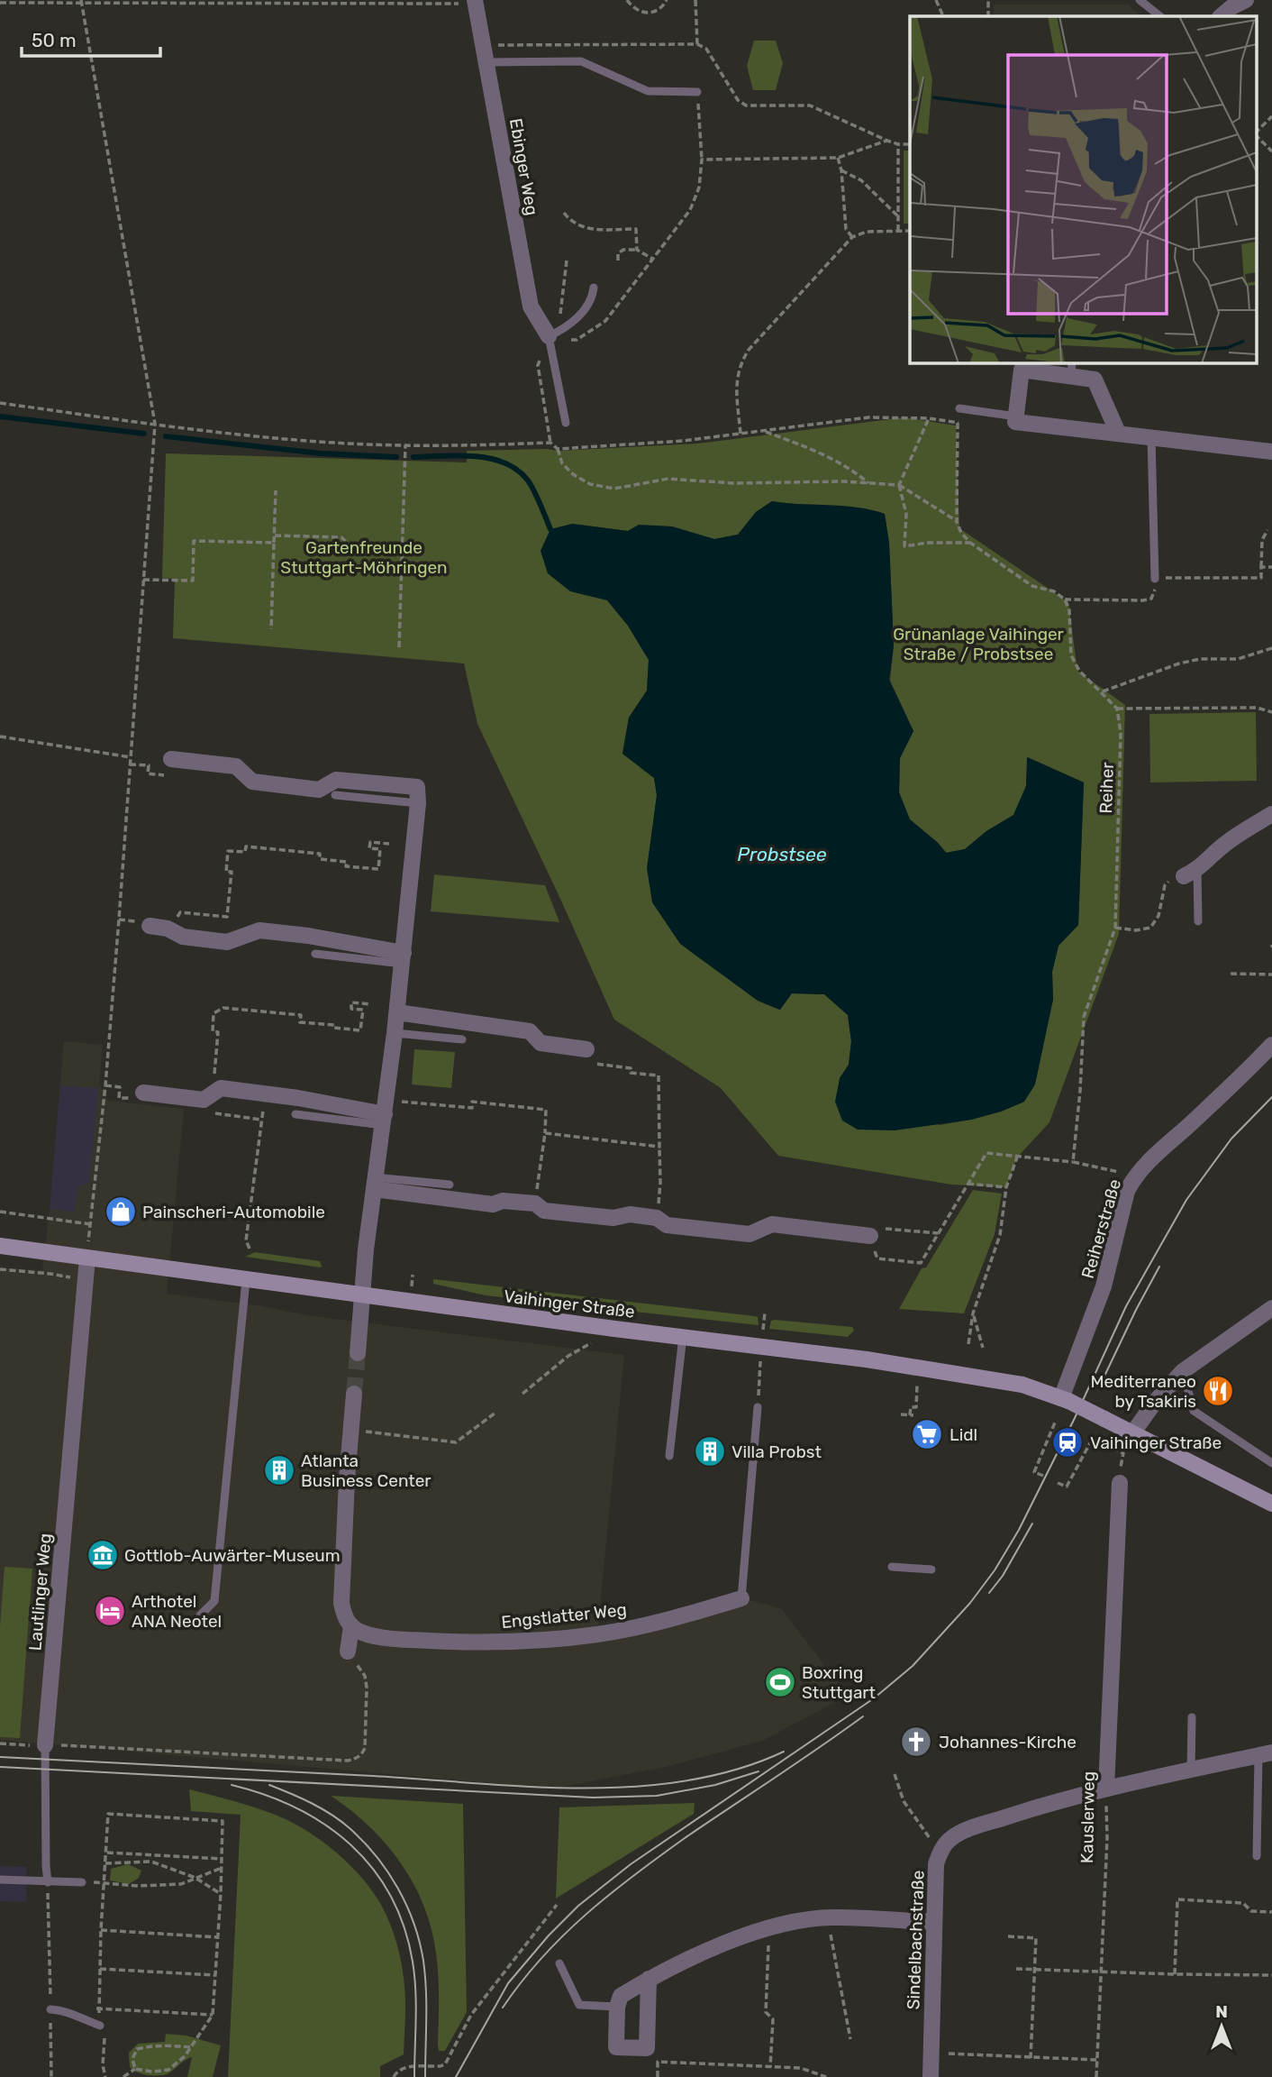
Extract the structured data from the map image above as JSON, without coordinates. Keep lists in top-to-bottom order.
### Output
{
  "streets": {
    "main road": ["Vaihinger Straße"],
    "street": [
      "Ebinger Weg",
      "Reiherstraße",
      "Lautlinger Weg",
      "Engstlatter Weg",
      "Kauslerweg",
      "Sindelbachstraße"
    ],
    "path": ["Reiher"]
  },
  "crossings": [
    ["Reiherstraße", "Vaihinger Straße"],
    ["Vaihinger Straße", "Lautlinger Weg"],
    ["Kauslerweg", "Sindelbachstraße"]
  ],
  "water": ["Probstsee"],
  "parks": ["Gartenfreunde Stuttgart-Möhringen", "Grünanlage Vaihinger Straße / Probstsee"],
  "places": {
    "shop": ["Painscheri-Automobile"],
    "restaurant": ["Mediterraneo by Tsakiris"],
    "supermarket": ["Lidl"],
    "station": ["Vaihinger Straße"],
    "building": ["Villa Probst", "Atlanta Business Center"],
    "museum": ["Gottlob-Auwärter-Museum"],
    "hotel": ["Arthotel ANA Neotel"],
    "sports": ["Boxring Stuttgart"],
    "church": ["Johannes-Kirche"]
  },
  "scale_bar": "50 m",
  "north": "top"
}
